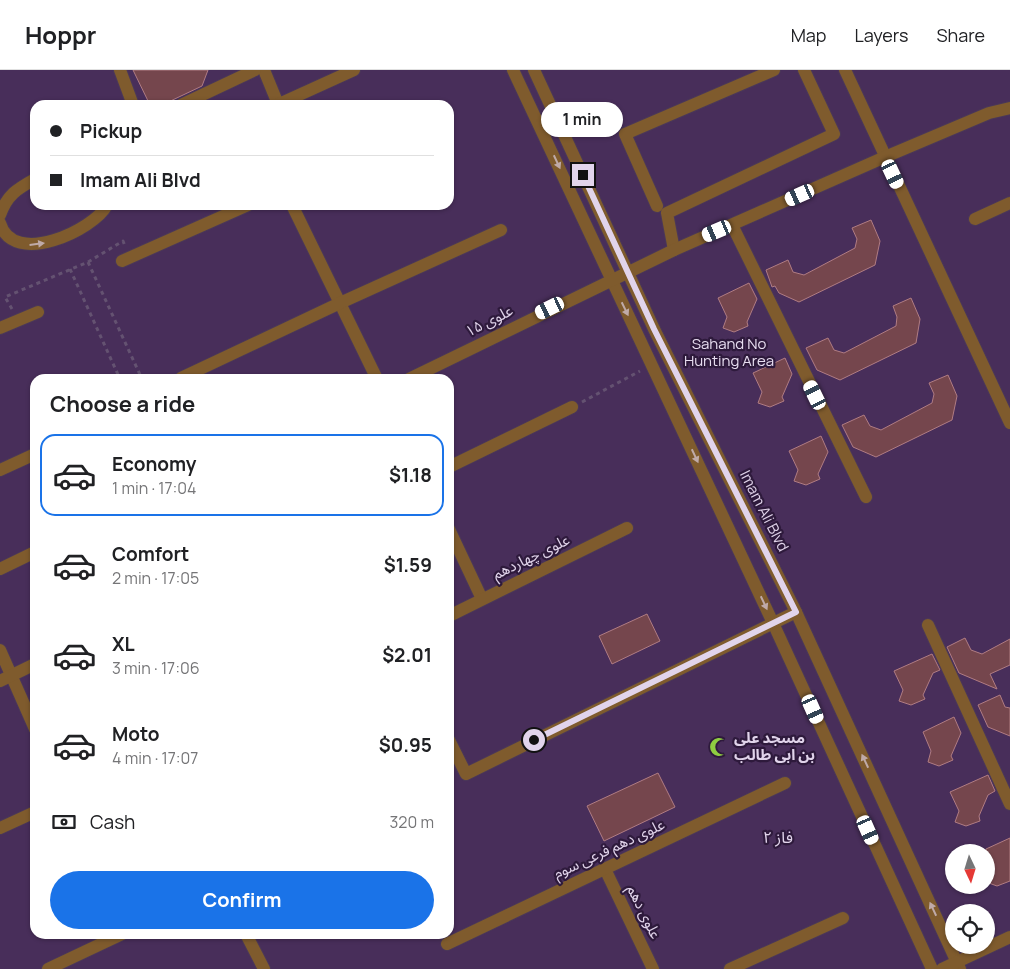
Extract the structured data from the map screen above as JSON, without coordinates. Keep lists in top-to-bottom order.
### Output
{
  "streets": {
    "street": [
      "علوی ۱۵",
      "Imam Ali Blvd",
      "علوی چهاردهم",
      "علوی دهم فرعی سوم",
      "علوی دهم"
    ]
  },
  "crossings": [
    ["علوی ۱۵", "Imam Ali Blvd"],
    ["علوی دهم فرعی سوم", "علوی دهم"]
  ],
  "districts": ["فاز ۲"],
  "parks": ["Sahand No Hunting Area"],
  "places": {
    "mosque": ["مسجد علی بن ابی طالب"]
  },
  "north": "bottom",
  "page": {
    "header": "Hoppr",
    "nav": ["Map", "Layers", "Share"],
    "banner": ["Pickup", "Imam Ali Blvd"],
    "bubble": "1 min",
    "heading": "Choose a ride",
    "list": [
      {
        "name": "Economy",
        "note": "1 min · 17:04",
        "value": "$1.18"
      },
      {
        "name": "Comfort",
        "note": "2 min · 17:05",
        "value": "$1.59"
      },
      {
        "name": "XL",
        "note": "3 min · 17:06",
        "value": "$2.01"
      },
      {
        "name": "Moto",
        "note": "4 min · 17:07",
        "value": "$0.95"
      }
    ],
    "pay": ["Cash", "320 m"],
    "buttons": "Confirm"
  }
}
